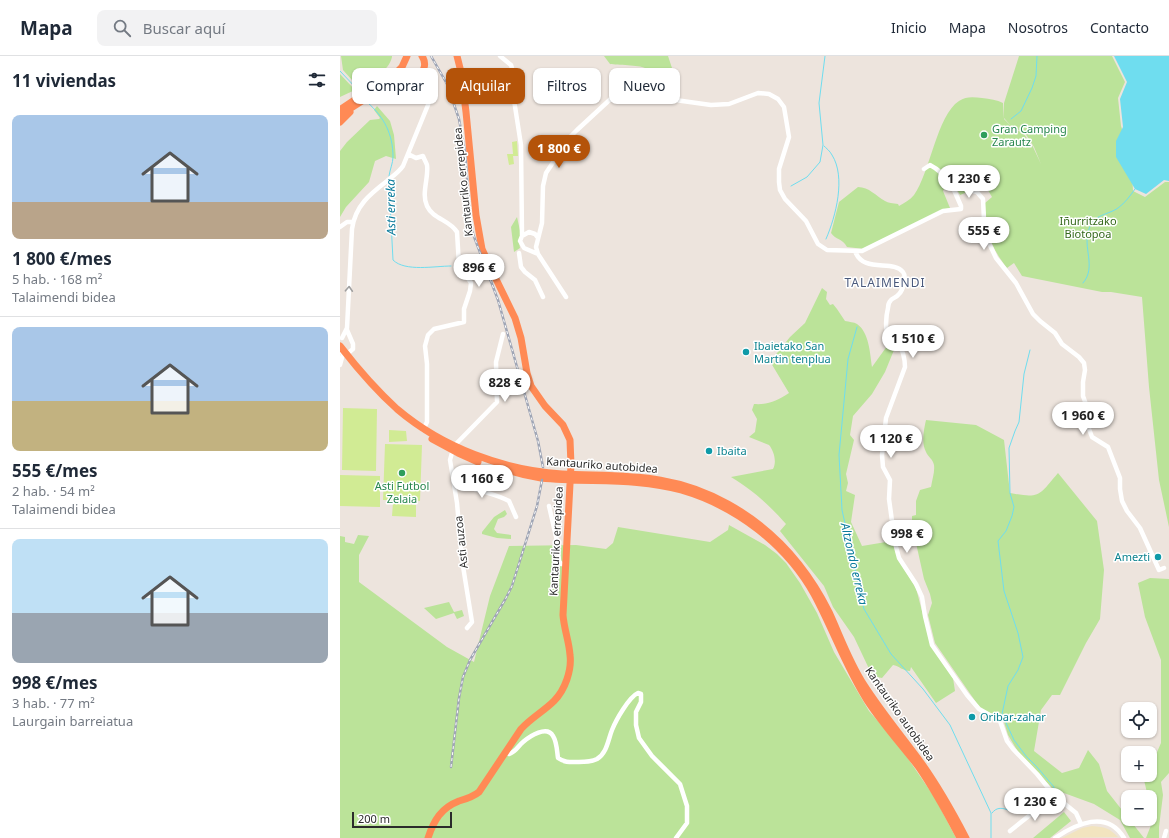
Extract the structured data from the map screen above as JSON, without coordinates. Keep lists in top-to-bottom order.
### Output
{
  "streets": {
    "highway": ["Kantauriko errepidea", "Kantauriko autobidea"],
    "street": ["Asti auzoa"]
  },
  "districts": ["TALAIMENDI"],
  "water": ["Asti erreka", "Altzondo erreka"],
  "parks": ["Iñurritzako Biotopoa"],
  "places": [
    "Gran Camping Zarautz",
    "Ibaietako San Martin tenplua",
    "Ibaita",
    "Asti Futbol Zelaia",
    "Amezti",
    "Oribar-zahar"
  ],
  "scale_bar": "200 m",
  "page": {
    "header": "Mapa",
    "search": "Buscar aquí",
    "nav": [
      "Inicio",
      "Mapa",
      "Nosotros",
      "Contacto"
    ],
    "heading": "11 viviendas",
    "chip": [
      "Comprar",
      "Alquilar",
      "Filtros",
      "Nuevo"
    ],
    "list": [
      {
        "name": "1 800 €/mes",
        "note": "5 hab. · 168 m² · Talaimendi bidea"
      },
      {
        "name": "555 €/mes",
        "note": "2 hab. · 54 m² · Talaimendi bidea"
      },
      {
        "name": "998 €/mes",
        "note": "3 hab. · 77 m² · Laurgain barreiatua"
      }
    ],
    "price": [
      "1 800 €",
      "1 230 €",
      "555 €",
      "896 €",
      "1 510 €",
      "828 €",
      "1 960 €",
      "1 120 €",
      "1 160 €",
      "998 €",
      "1 230 €"
    ],
    "map_buttons": ["+", "−"],
    "scale": "200 m"
  }
}
